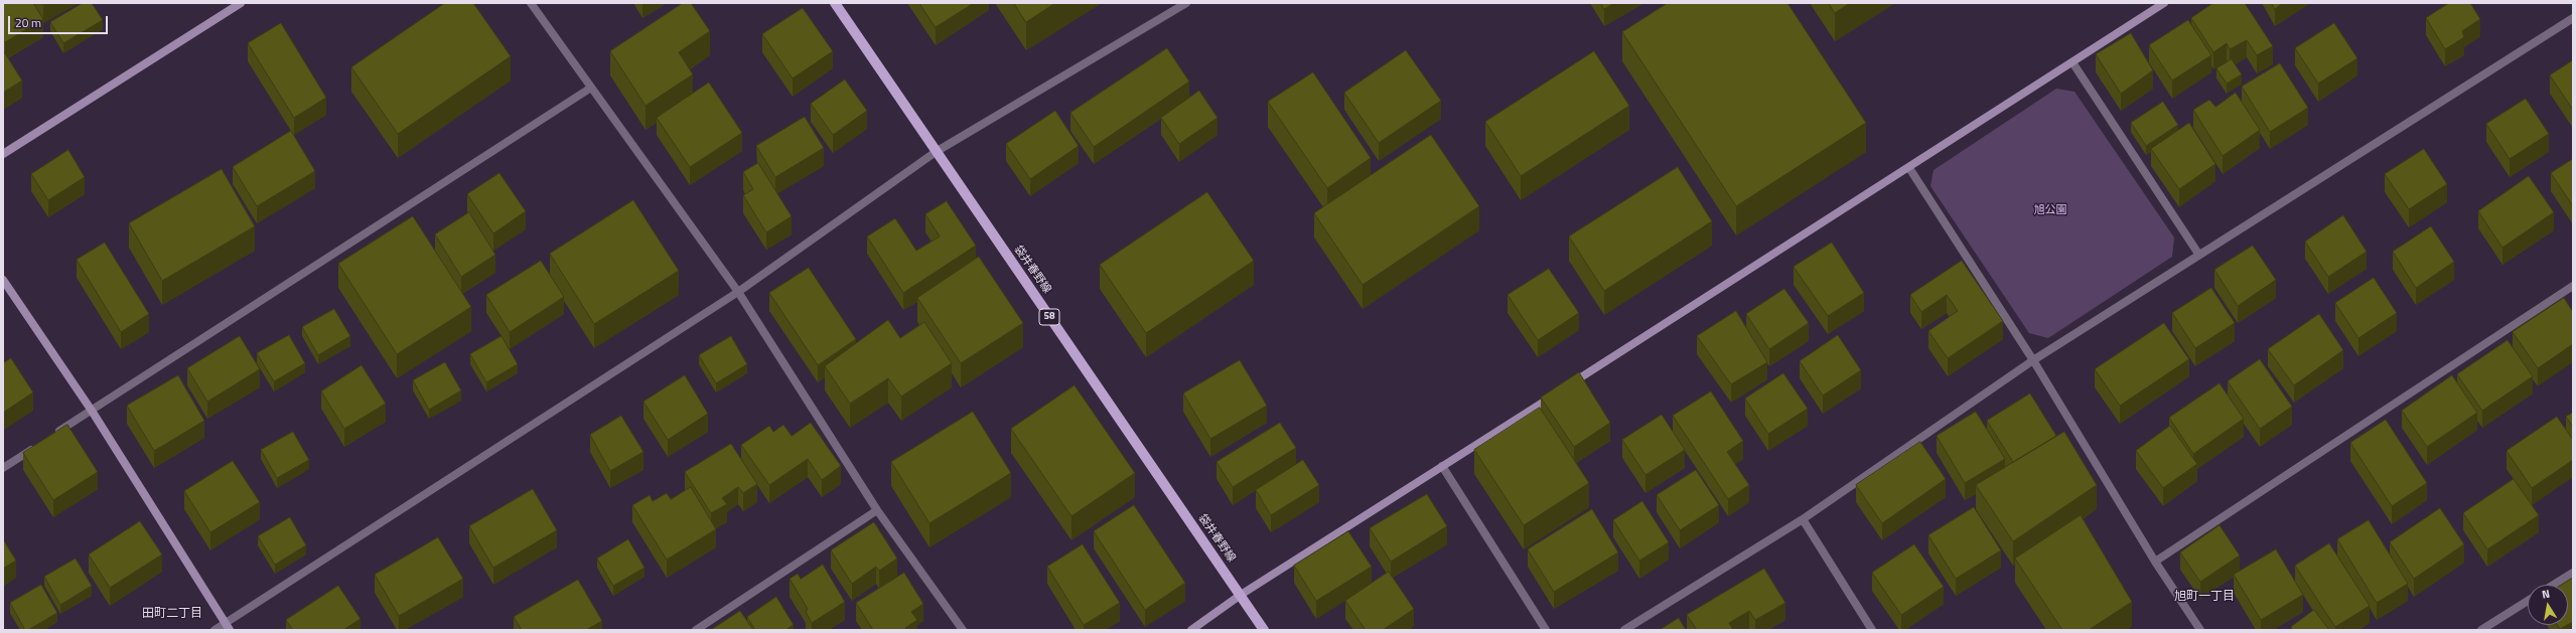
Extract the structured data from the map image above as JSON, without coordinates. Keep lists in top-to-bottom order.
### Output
{
  "streets": {
    "main road": ["袋井春野線", "58"]
  },
  "districts": ["旭町一丁目", "田町二丁目"],
  "parks": ["旭公園"],
  "scale_bar": "20 m",
  "north": "top"
}
